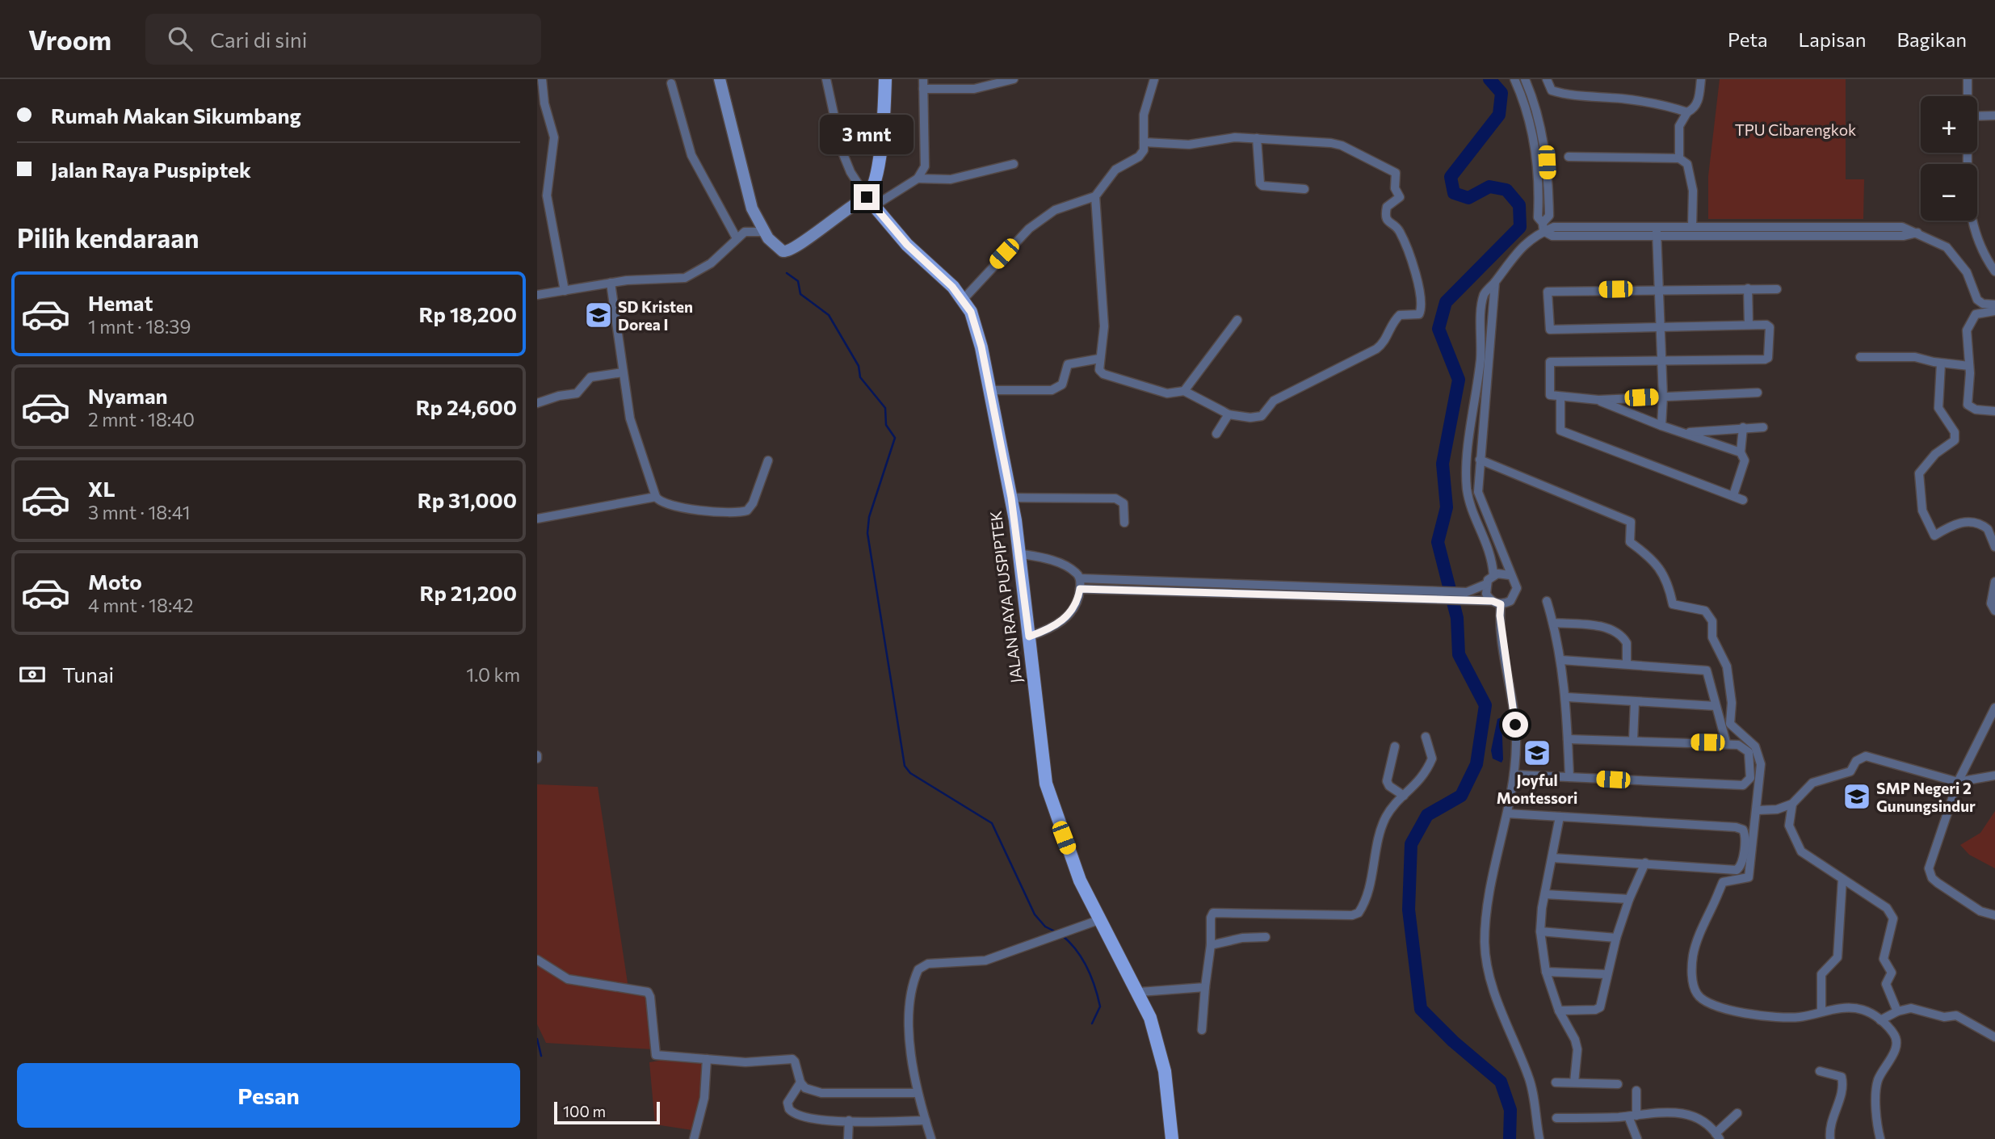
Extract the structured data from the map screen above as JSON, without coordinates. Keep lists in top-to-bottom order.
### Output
{
  "streets": {
    "main road": ["JALAN RAYA PUSPIPTEK"]
  },
  "parks": ["TPU Cibarengkok"],
  "places": {
    "school or university": ["SD Kristen Dorea I", "Joyful Montessori", "SMP Negeri 2 Gunungsindur"]
  },
  "scale_bar": "100 m",
  "page": {
    "header": "Vroom",
    "search": "Cari di sini",
    "nav": ["Peta", "Lapisan", "Bagikan"],
    "banner": ["Rumah Makan Sikumbang", "Jalan Raya Puspiptek"],
    "map_buttons": ["+", "−"],
    "bubble": "3 mnt",
    "heading": "Pilih kendaraan",
    "list": [
      {
        "name": "Hemat",
        "note": "1 mnt · 18:39",
        "value": "Rp 18,200"
      },
      {
        "name": "Nyaman",
        "note": "2 mnt · 18:40",
        "value": "Rp 24,600"
      },
      {
        "name": "XL",
        "note": "3 mnt · 18:41",
        "value": "Rp 31,000"
      },
      {
        "name": "Moto",
        "note": "4 mnt · 18:42",
        "value": "Rp 21,200"
      }
    ],
    "pay": ["Tunai", "1.0 km"],
    "buttons": "Pesan",
    "scale": "100 m"
  }
}
